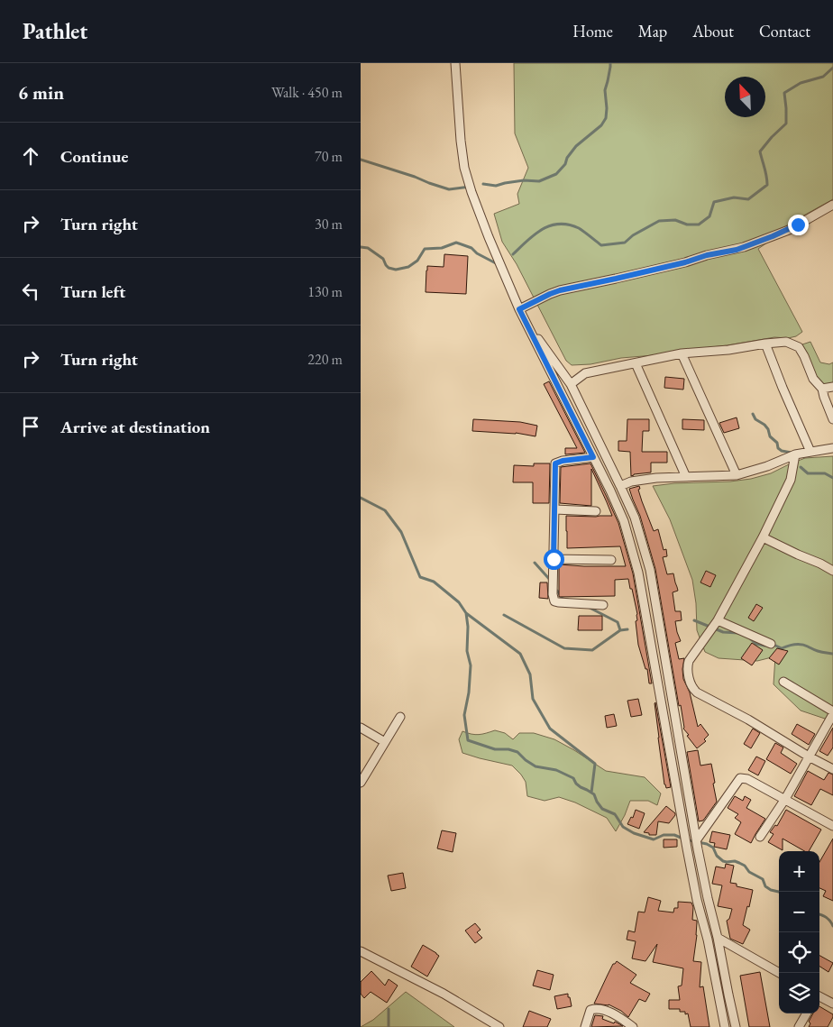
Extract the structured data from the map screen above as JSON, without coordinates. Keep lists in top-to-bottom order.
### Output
{
  "north": "top left",
  "page": {
    "header": "Pathlet",
    "nav": [
      "Home",
      "Map",
      "About",
      "Contact"
    ],
    "heading": ["6 min", "Walk · 450 m"],
    "list": [
      ["Continue", "70 m"],
      ["Turn right", "30 m"],
      ["Turn left", "130 m"],
      ["Turn right", "220 m"],
      "Arrive at destination"
    ],
    "map_buttons": ["+", "−"]
  }
}
